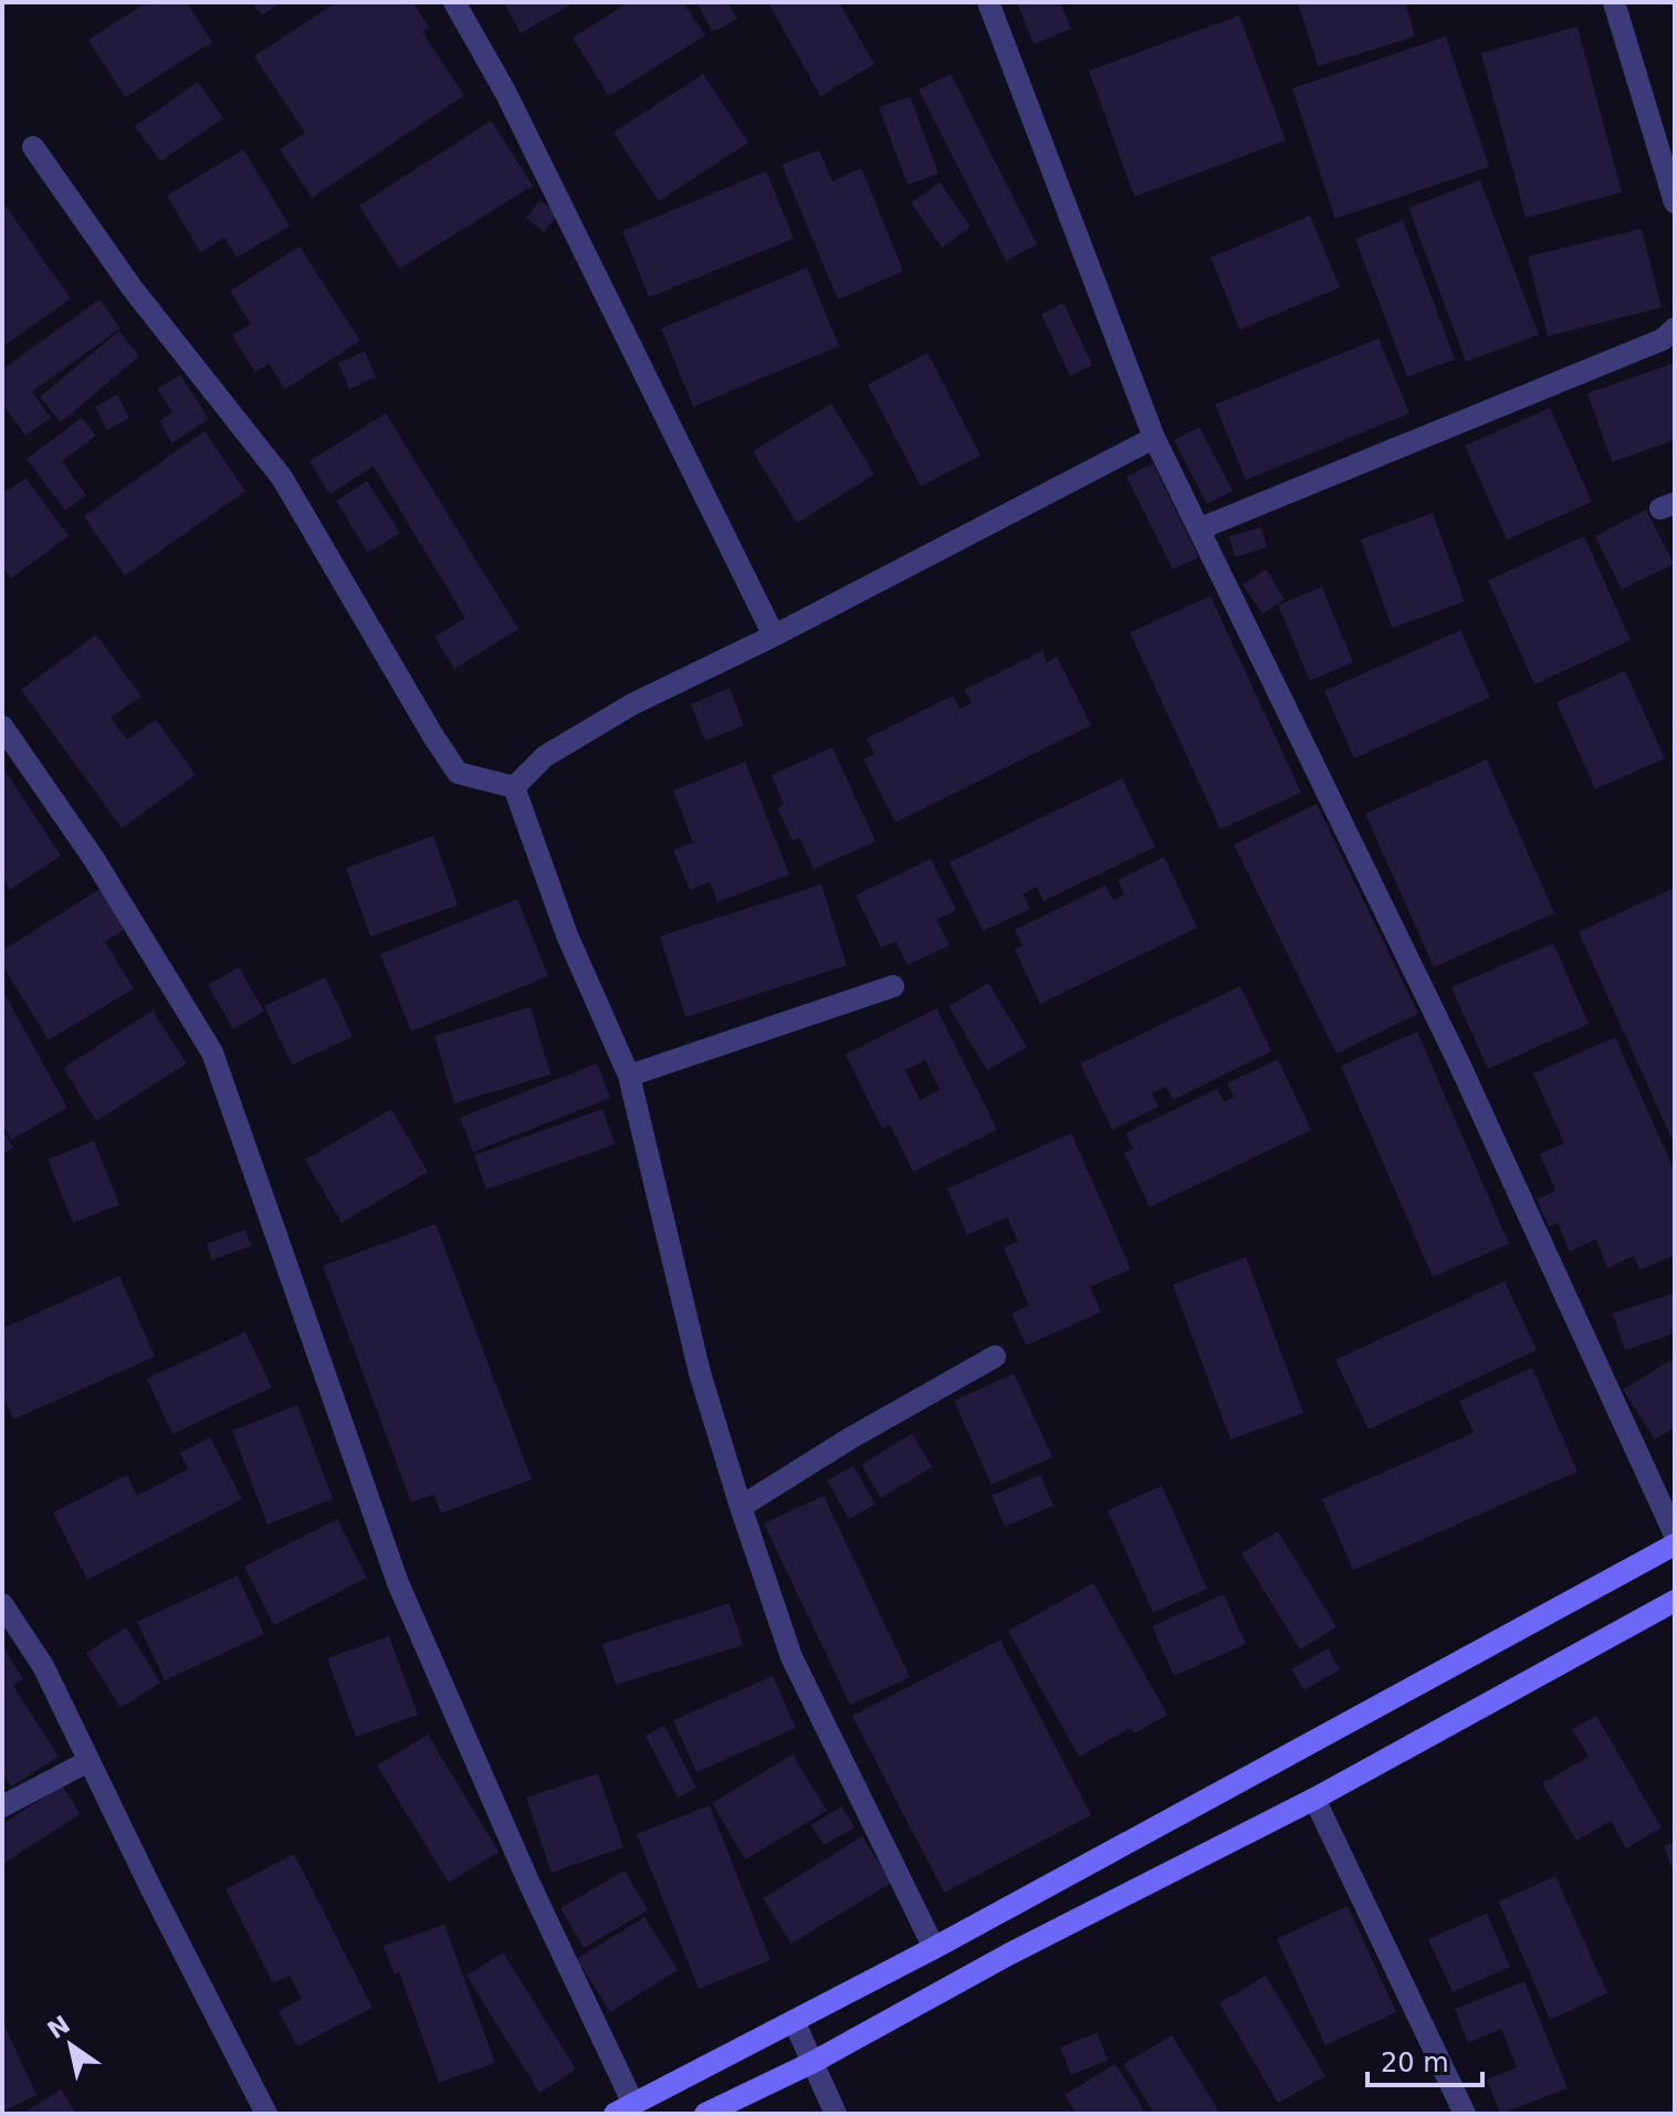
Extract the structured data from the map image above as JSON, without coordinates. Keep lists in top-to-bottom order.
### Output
{
  "scale_bar": "20 m",
  "north": "top left"
}
